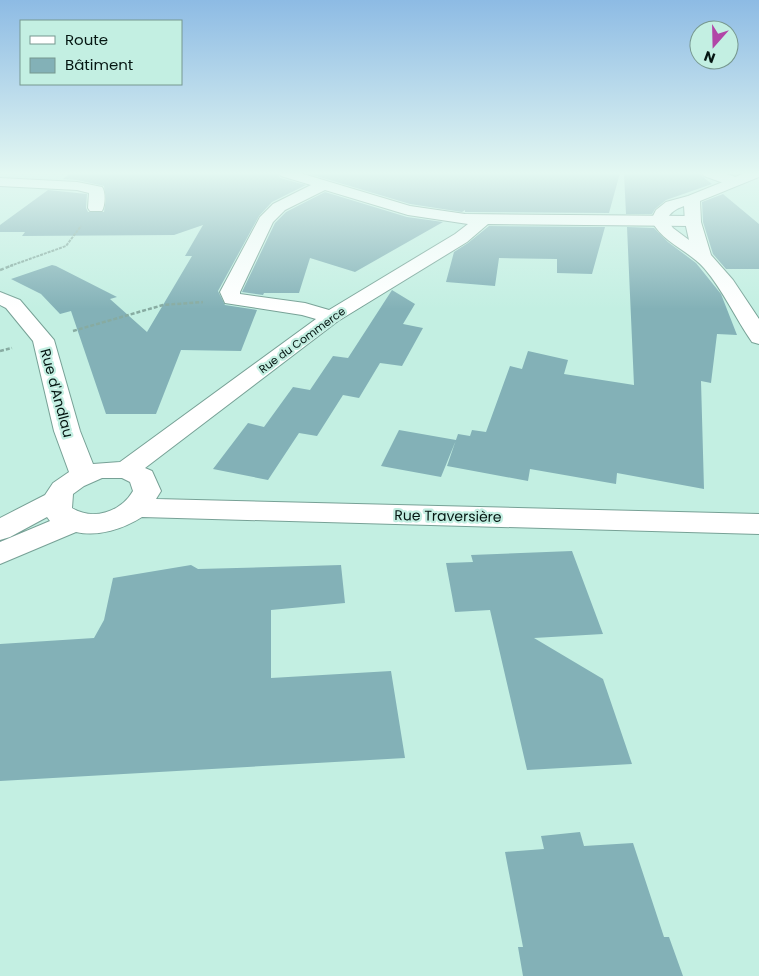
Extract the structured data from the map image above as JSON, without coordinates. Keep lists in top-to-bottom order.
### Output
{
  "streets": {
    "street": ["Rue du Commerce", "Rue d'Andlau", "Rue Traversière"]
  },
  "crossings": [
    ["Rue du Commerce", "Rue d'Andlau"],
    ["Rue du Commerce", "Rue Traversière"],
    ["Rue d'Andlau", "Rue Traversière"]
  ],
  "legend": ["Route", "Bâtiment"],
  "north": "bottom"
}
